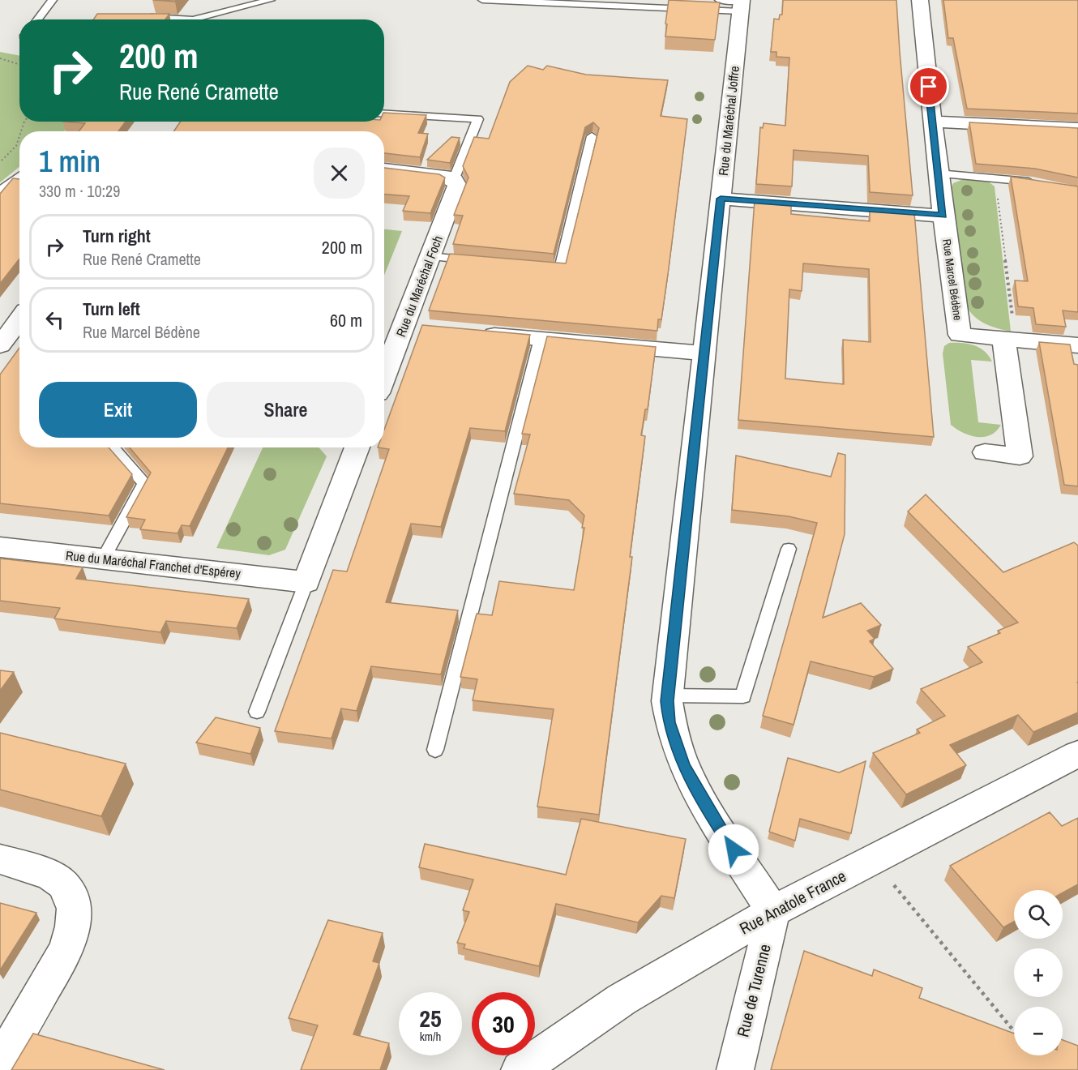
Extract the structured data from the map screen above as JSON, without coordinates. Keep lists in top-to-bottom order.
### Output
{
  "streets": {
    "street": [
      "Rue du Maréchal Joffre",
      "Rue Marcel Bédène",
      "Rue du Maréchal Foch",
      "Rue du Maréchal Franchet d'Espérey",
      "Rue Anatole France",
      "Rue de Turenne"
    ]
  },
  "crossings": [
    ["Rue du Maréchal Joffre", "Rue Anatole France"],
    ["Rue du Maréchal Joffre", "Rue de Turenne"],
    ["Rue Anatole France", "Rue de Turenne"]
  ],
  "page": {
    "turn": ["200 m", "Rue René Cramette"],
    "heading": ["1 min", "330 m · 10:29"],
    "list": [
      {
        "name": "Turn right",
        "note": "Rue René Cramette",
        "value": "200 m"
      },
      {
        "name": "Turn left",
        "note": "Rue Marcel Bédène",
        "value": "60 m"
      }
    ],
    "buttons": ["Exit", "Share"],
    "map_buttons": ["+", "−"],
    "speed": "25 km/h",
    "limit": "30"
  }
}
